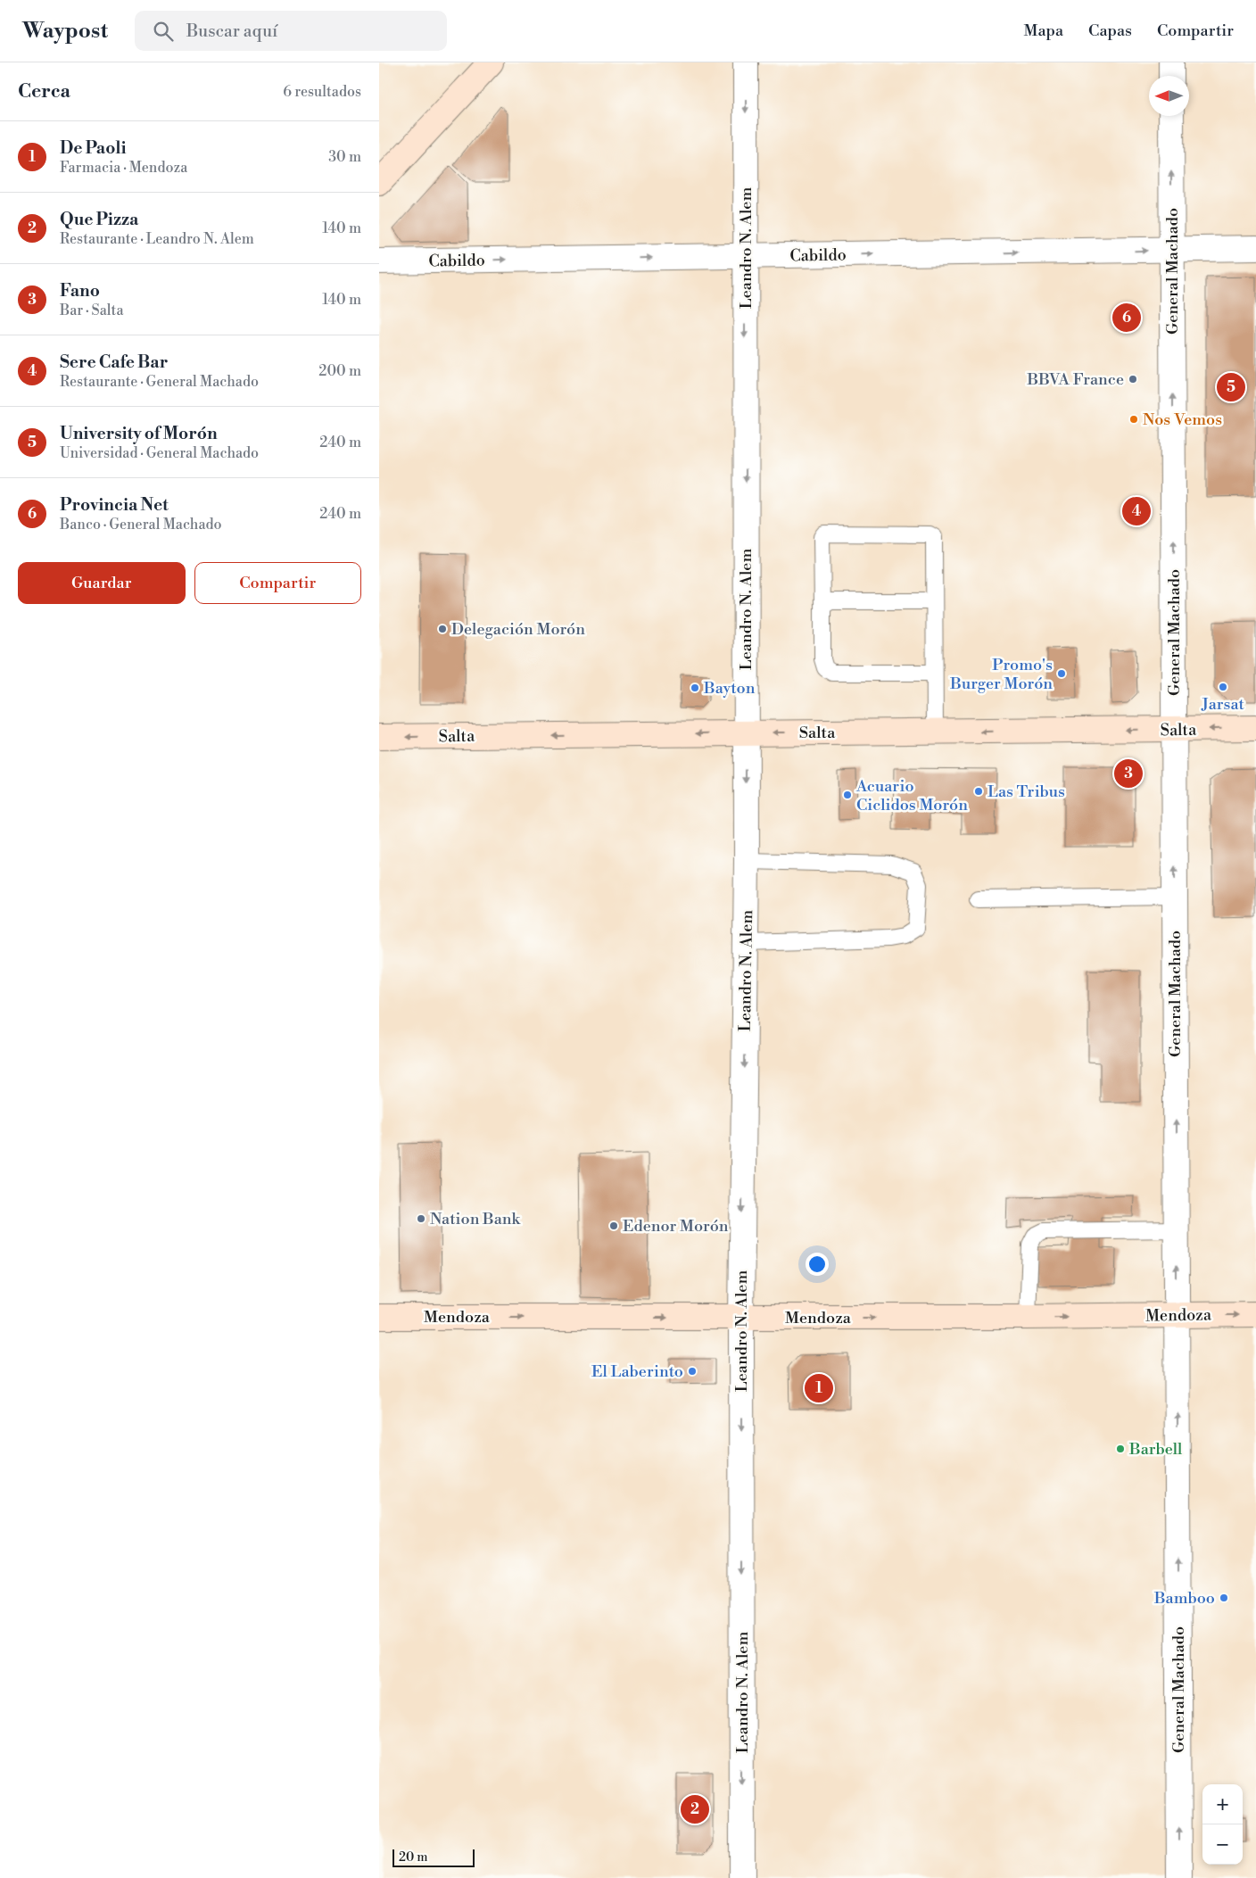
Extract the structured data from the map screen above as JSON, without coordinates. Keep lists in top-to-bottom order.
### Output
{
  "streets": {
    "street": [
      "Leandro N. Alem",
      "Cabildo",
      "General Machado",
      "Salta",
      "Mendoza"
    ]
  },
  "crossings": [
    ["Leandro N. Alem", "Cabildo"],
    ["Leandro N. Alem", "Salta"],
    ["Leandro N. Alem", "Mendoza"],
    ["Cabildo", "General Machado"],
    ["General Machado", "Salta"],
    ["General Machado", "Mendoza"]
  ],
  "one_way": [
    "Leandro N. Alem",
    "Cabildo",
    "General Machado",
    "Salta",
    "Mendoza"
  ],
  "places": [
    "BBVA France",
    "Nos Vemos",
    "Delegación Morón",
    "Promo's Burger Morón",
    "Jarsat",
    "Bayton",
    "Las Tribus",
    "Acuario Ciclidos Morón",
    "Nation Bank",
    "Edenor Morón",
    "El Laberinto",
    "Barbell",
    "Bamboo"
  ],
  "scale_bar": "20 m",
  "north": "left",
  "page": {
    "header": "Waypost",
    "search": "Buscar aquí",
    "nav": ["Mapa", "Capas", "Compartir"],
    "heading": ["Cerca", "6 resultados"],
    "list": [
      {
        "mark": "1",
        "name": "De Paoli",
        "note": "Farmacia · Mendoza",
        "value": "30 m"
      },
      {
        "mark": "2",
        "name": "Que Pizza",
        "note": "Restaurante · Leandro N. Alem",
        "value": "140 m"
      },
      {
        "mark": "3",
        "name": "Fano",
        "note": "Bar · Salta",
        "value": "140 m"
      },
      {
        "mark": "4",
        "name": "Sere Cafe Bar",
        "note": "Restaurante · General Machado",
        "value": "200 m"
      },
      {
        "mark": "5",
        "name": "University of Morón",
        "note": "Universidad · General Machado",
        "value": "240 m"
      },
      {
        "mark": "6",
        "name": "Provincia Net",
        "note": "Banco · General Machado",
        "value": "240 m"
      }
    ],
    "pins": [
      "6",
      "5",
      "4",
      "3",
      "1",
      "2"
    ],
    "buttons": ["Guardar", "Compartir"],
    "map_buttons": ["+", "−"],
    "scale": "20 m"
  }
}
